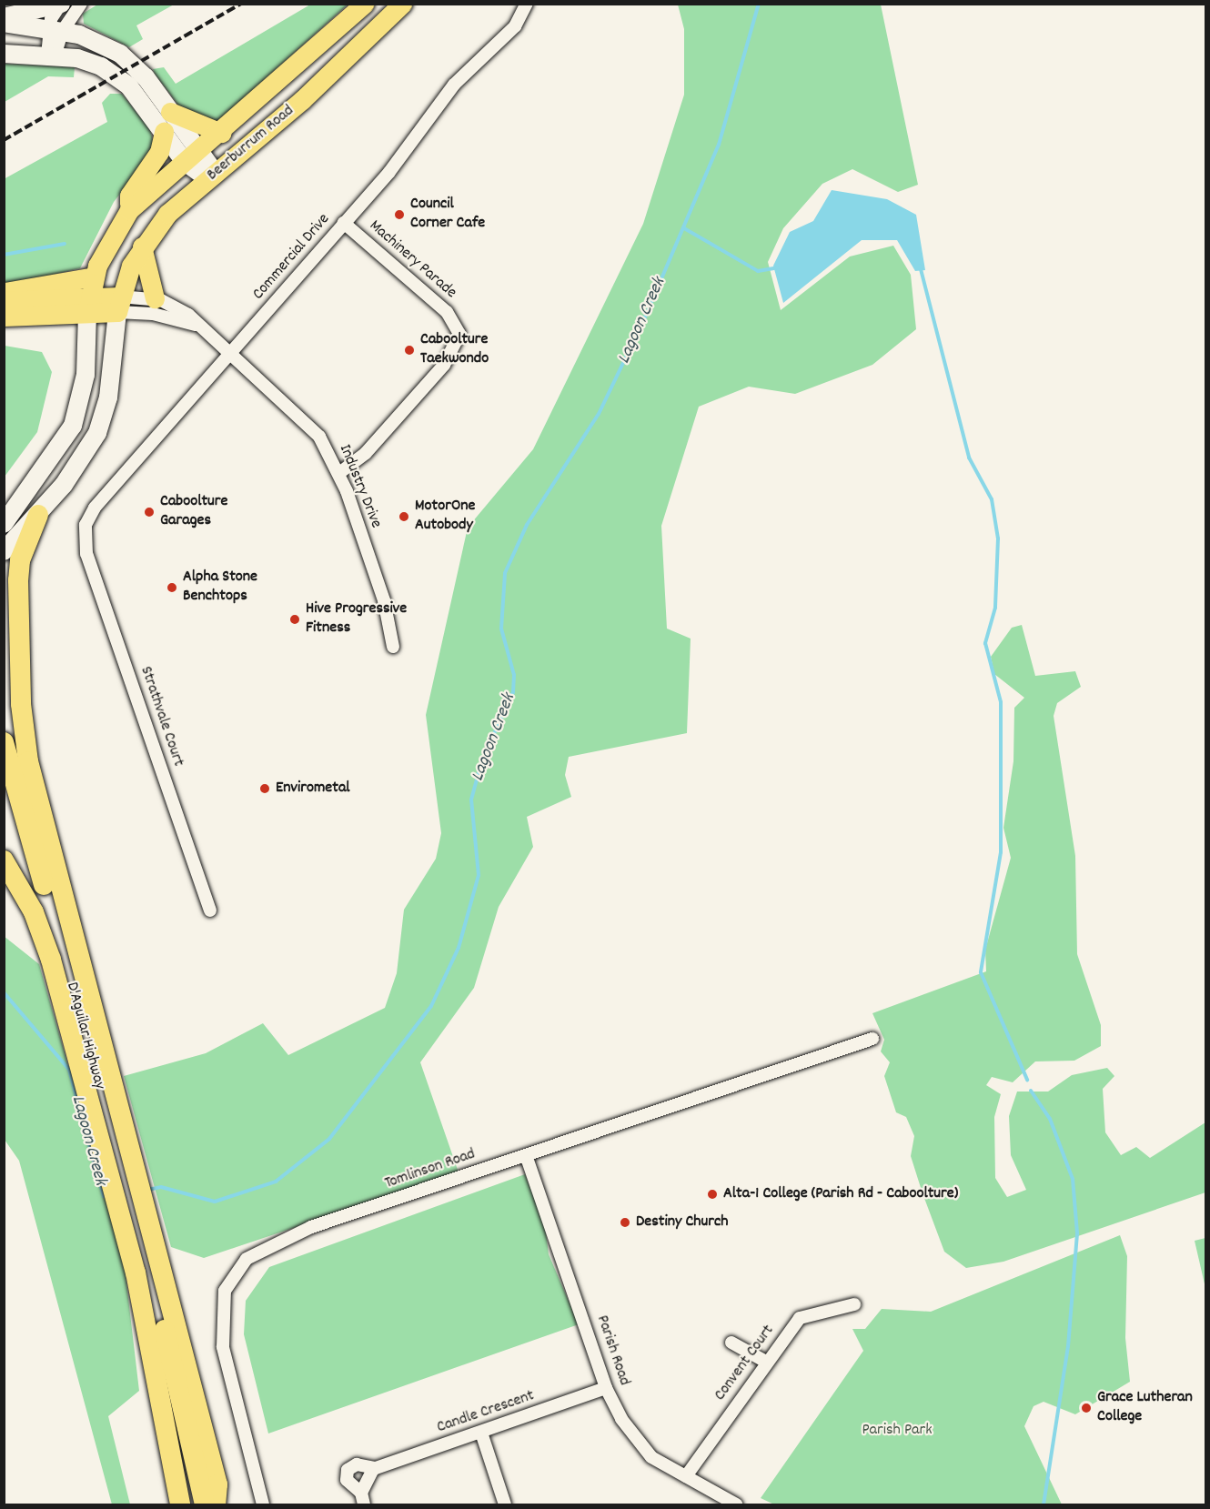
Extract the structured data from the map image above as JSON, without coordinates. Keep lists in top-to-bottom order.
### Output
{
  "streets": {
    "highway": ["D'Aguilar Highway"],
    "main road": ["Beerburrum Road"],
    "street": [
      "Commercial Drive",
      "Machinery Parade",
      "Industry Drive",
      "Strathvale Court",
      "Tomlinson Road",
      "Parish Road",
      "Convent Court",
      "Candle Crescent"
    ]
  },
  "crossings": [
    ["Beerburrum Road", "Industry Drive"],
    ["Commercial Drive", "Machinery Parade"],
    ["Commercial Drive", "Industry Drive"],
    ["Commercial Drive", "Strathvale Court"],
    ["Machinery Parade", "Industry Drive"],
    ["Tomlinson Road", "Parish Road"],
    ["Parish Road", "Convent Court"],
    ["Parish Road", "Candle Crescent"]
  ],
  "water": ["Lagoon Creek"],
  "parks": ["Parish Park"],
  "places": [
    "Council Corner Cafe",
    "Caboolture Taekwondo",
    "Caboolture Garages",
    "MotorOne Autobody",
    "Alpha Stone Benchtops",
    "Hive Progressive Fitness",
    "Envirometal",
    "Alta-1 College (Parish Rd - Caboolture)",
    "Destiny Church",
    "Grace Lutheran College"
  ]
}
